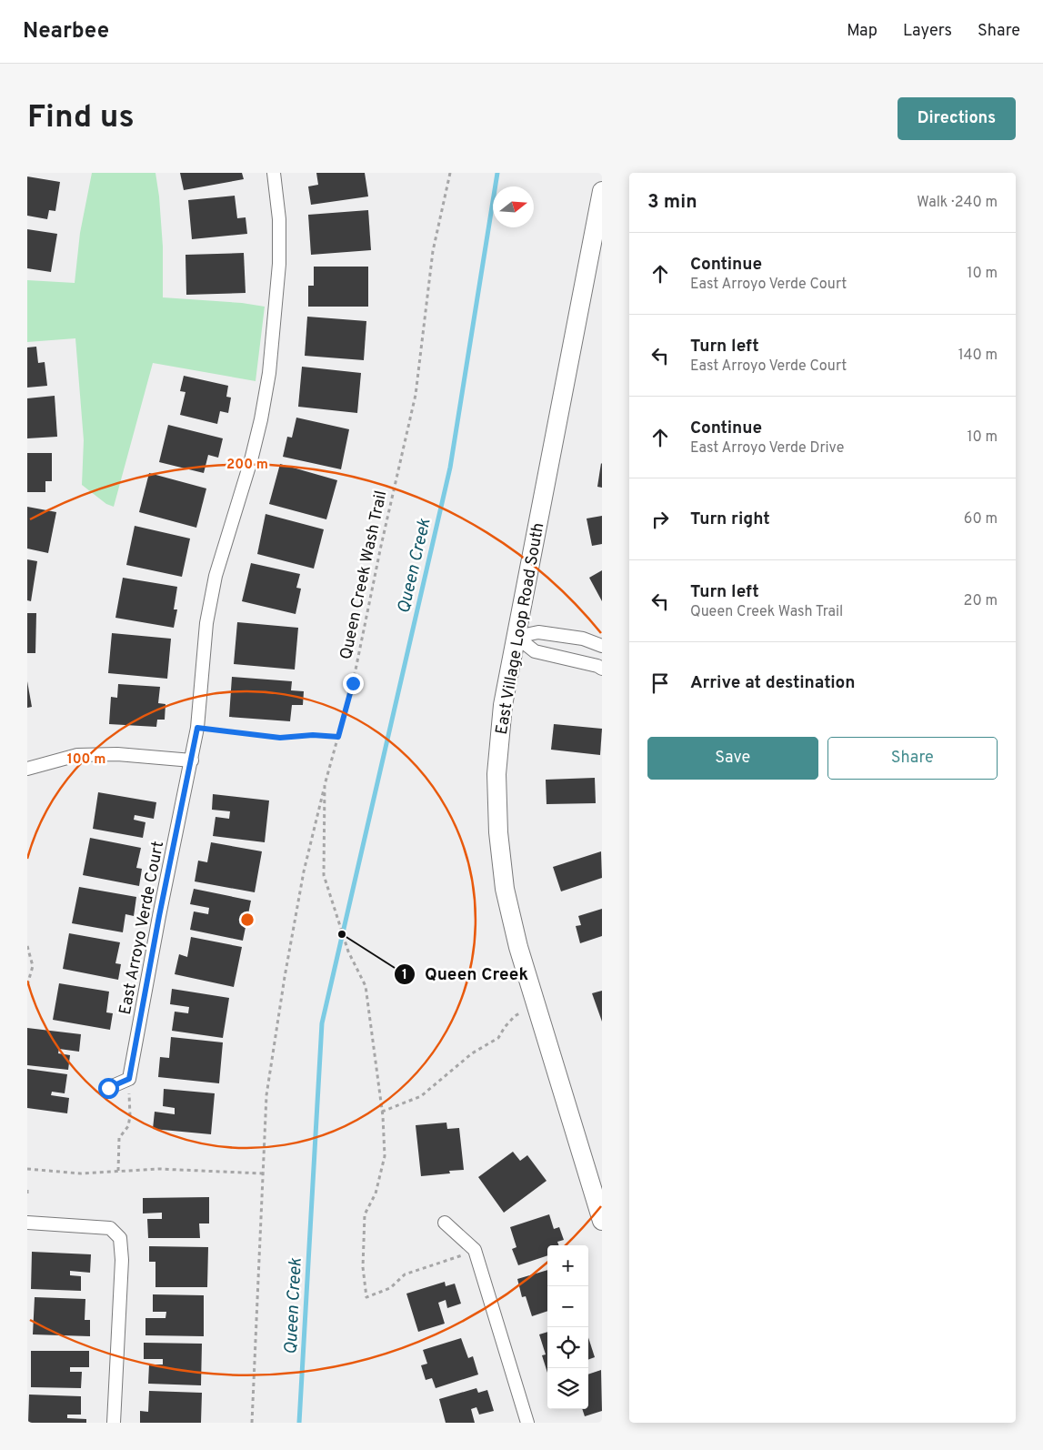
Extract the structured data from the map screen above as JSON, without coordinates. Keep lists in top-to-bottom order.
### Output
{
  "streets": {
    "street": ["East Village Loop Road South", "East Arroyo Verde Court"],
    "path": ["Queen Creek Wash Trail"]
  },
  "water": ["Queen Creek"],
  "places": ["Queen Creek"],
  "north": "right",
  "page": {
    "header": "Nearbee",
    "nav": ["Map", "Layers", "Share"],
    "buttons": [
      "Directions",
      ["Save", "Share"]
    ],
    "title": "Find us",
    "heading": ["3 min", "Walk · 240 m"],
    "list": [
      ["Continue", "East Arroyo Verde Court", "10 m"],
      ["Turn left", "East Arroyo Verde Court", "140 m"],
      ["Continue", "East Arroyo Verde Drive", "10 m"],
      ["Turn right", "60 m"],
      ["Turn left", "Queen Creek Wash Trail", "20 m"],
      "Arrive at destination"
    ],
    "map_buttons": ["+", "−"]
  },
  "rings": ["200 m", "100 m"]
}
